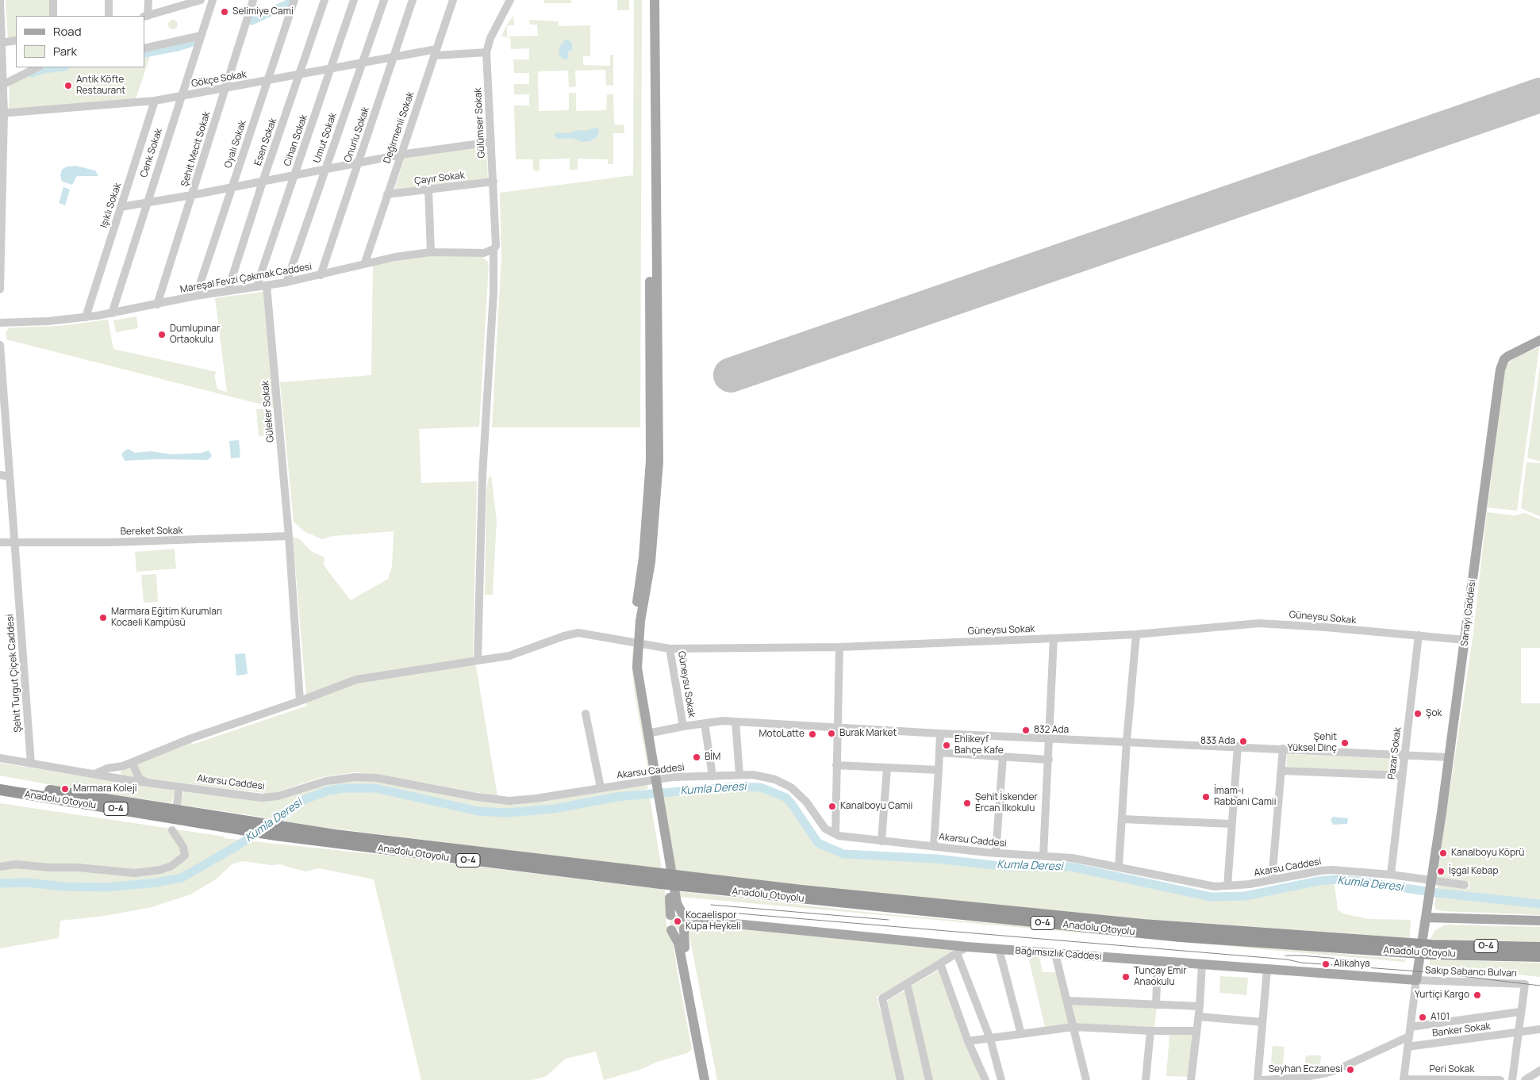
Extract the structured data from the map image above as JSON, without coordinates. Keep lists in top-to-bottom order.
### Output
{
  "streets": {
    "highway": ["Anadolu Otoyolu", "O-4"],
    "main road": ["Sanayi Caddesi", "Bağımsızlık Caddesi"],
    "street": [
      "Gökçe Sokak",
      "Gülümser Sokak",
      "Değirmenli Sokak",
      "Onurlu Sokak",
      "Umut Sokak",
      "Cihan Sokak",
      "Esen Sokak",
      "Oyalı Sokak",
      "Şehit Mecit Sokak",
      "Cenk Sokak",
      "Çayır Sokak",
      "Işıklı Sokak",
      "Mareşal Fevzi Çakmak Caddesi",
      "Güleker Sokak",
      "Bereket Sokak",
      "Güneysu Sokak",
      "Şehit Turgut Çiçek Caddesi",
      "Pazar Sokak",
      "Akarsu Caddesi",
      "Sakıp Sabancı Bulvarı",
      "Banker Sokak",
      "Peri Sokak"
    ]
  },
  "crossings": [
    ["Gökçe Sokak", "Gülümser Sokak"],
    ["Gökçe Sokak", "Değirmenli Sokak"],
    ["Gökçe Sokak", "Onurlu Sokak"],
    ["Gökçe Sokak", "Umut Sokak"],
    ["Gökçe Sokak", "Cihan Sokak"],
    ["Gökçe Sokak", "Esen Sokak"],
    ["Gökçe Sokak", "Oyalı Sokak"],
    ["Gökçe Sokak", "Şehit Mecit Sokak"],
    ["Gökçe Sokak", "Cenk Sokak"],
    ["Gökçe Sokak", "Işıklı Sokak"],
    ["Gülümser Sokak", "Çayır Sokak"],
    ["Gülümser Sokak", "Mareşal Fevzi Çakmak Caddesi"],
    ["Değirmenli Sokak", "Çayır Sokak"],
    ["Değirmenli Sokak", "Mareşal Fevzi Çakmak Caddesi"],
    ["Onurlu Sokak", "Mareşal Fevzi Çakmak Caddesi"],
    ["Umut Sokak", "Mareşal Fevzi Çakmak Caddesi"],
    ["Cihan Sokak", "Mareşal Fevzi Çakmak Caddesi"],
    ["Esen Sokak", "Mareşal Fevzi Çakmak Caddesi"],
    ["Oyalı Sokak", "Mareşal Fevzi Çakmak Caddesi"],
    ["Şehit Mecit Sokak", "Mareşal Fevzi Çakmak Caddesi"],
    ["Cenk Sokak", "Mareşal Fevzi Çakmak Caddesi"],
    ["Işıklı Sokak", "Mareşal Fevzi Çakmak Caddesi"],
    ["Mareşal Fevzi Çakmak Caddesi", "Güleker Sokak"],
    ["Güleker Sokak", "Bereket Sokak"],
    ["Bereket Sokak", "Şehit Turgut Çiçek Caddesi"],
    ["Sanayi Caddesi", "Güneysu Sokak"],
    ["Sanayi Caddesi", "Akarsu Caddesi"],
    ["Sanayi Caddesi", "Bağımsızlık Caddesi"],
    ["Sanayi Caddesi", "Sakıp Sabancı Bulvarı"],
    ["Güneysu Sokak", "Pazar Sokak"],
    ["Şehit Turgut Çiçek Caddesi", "Akarsu Caddesi"],
    ["Pazar Sokak", "Akarsu Caddesi"],
    ["Bağımsızlık Caddesi", "Sakıp Sabancı Bulvarı"]
  ],
  "water": ["Kumla Deresi"],
  "places": [
    "Selimiye Cami",
    "Antik Köfte Restaurant",
    "Dumlupınar Ortaokulu",
    "Marmara Eğitim Kurumları Kocaeli Kampüsü",
    "Şok",
    "832 Ada",
    "Burak Market",
    "MotoLatte",
    "833 Ada",
    "Şehit Yüksel Dinç",
    "Ehlikeyf Bahçe Kafe",
    "BİM",
    "Marmara Koleji",
    "İmam-ı Rabbani Camii",
    "Şehit İskender Ercan İlkokulu",
    "Kanalboyu Camii",
    "Kanalboyu Köprü",
    "İşgal Kebap",
    "Kocaelispor Kupa Heykeli",
    "Alikahya",
    "Tuncay Emir Anaokulu",
    "Yurtiçi Kargo",
    "A101",
    "Seyhan Eczanesi"
  ],
  "legend": ["Road", "Park"]
}
